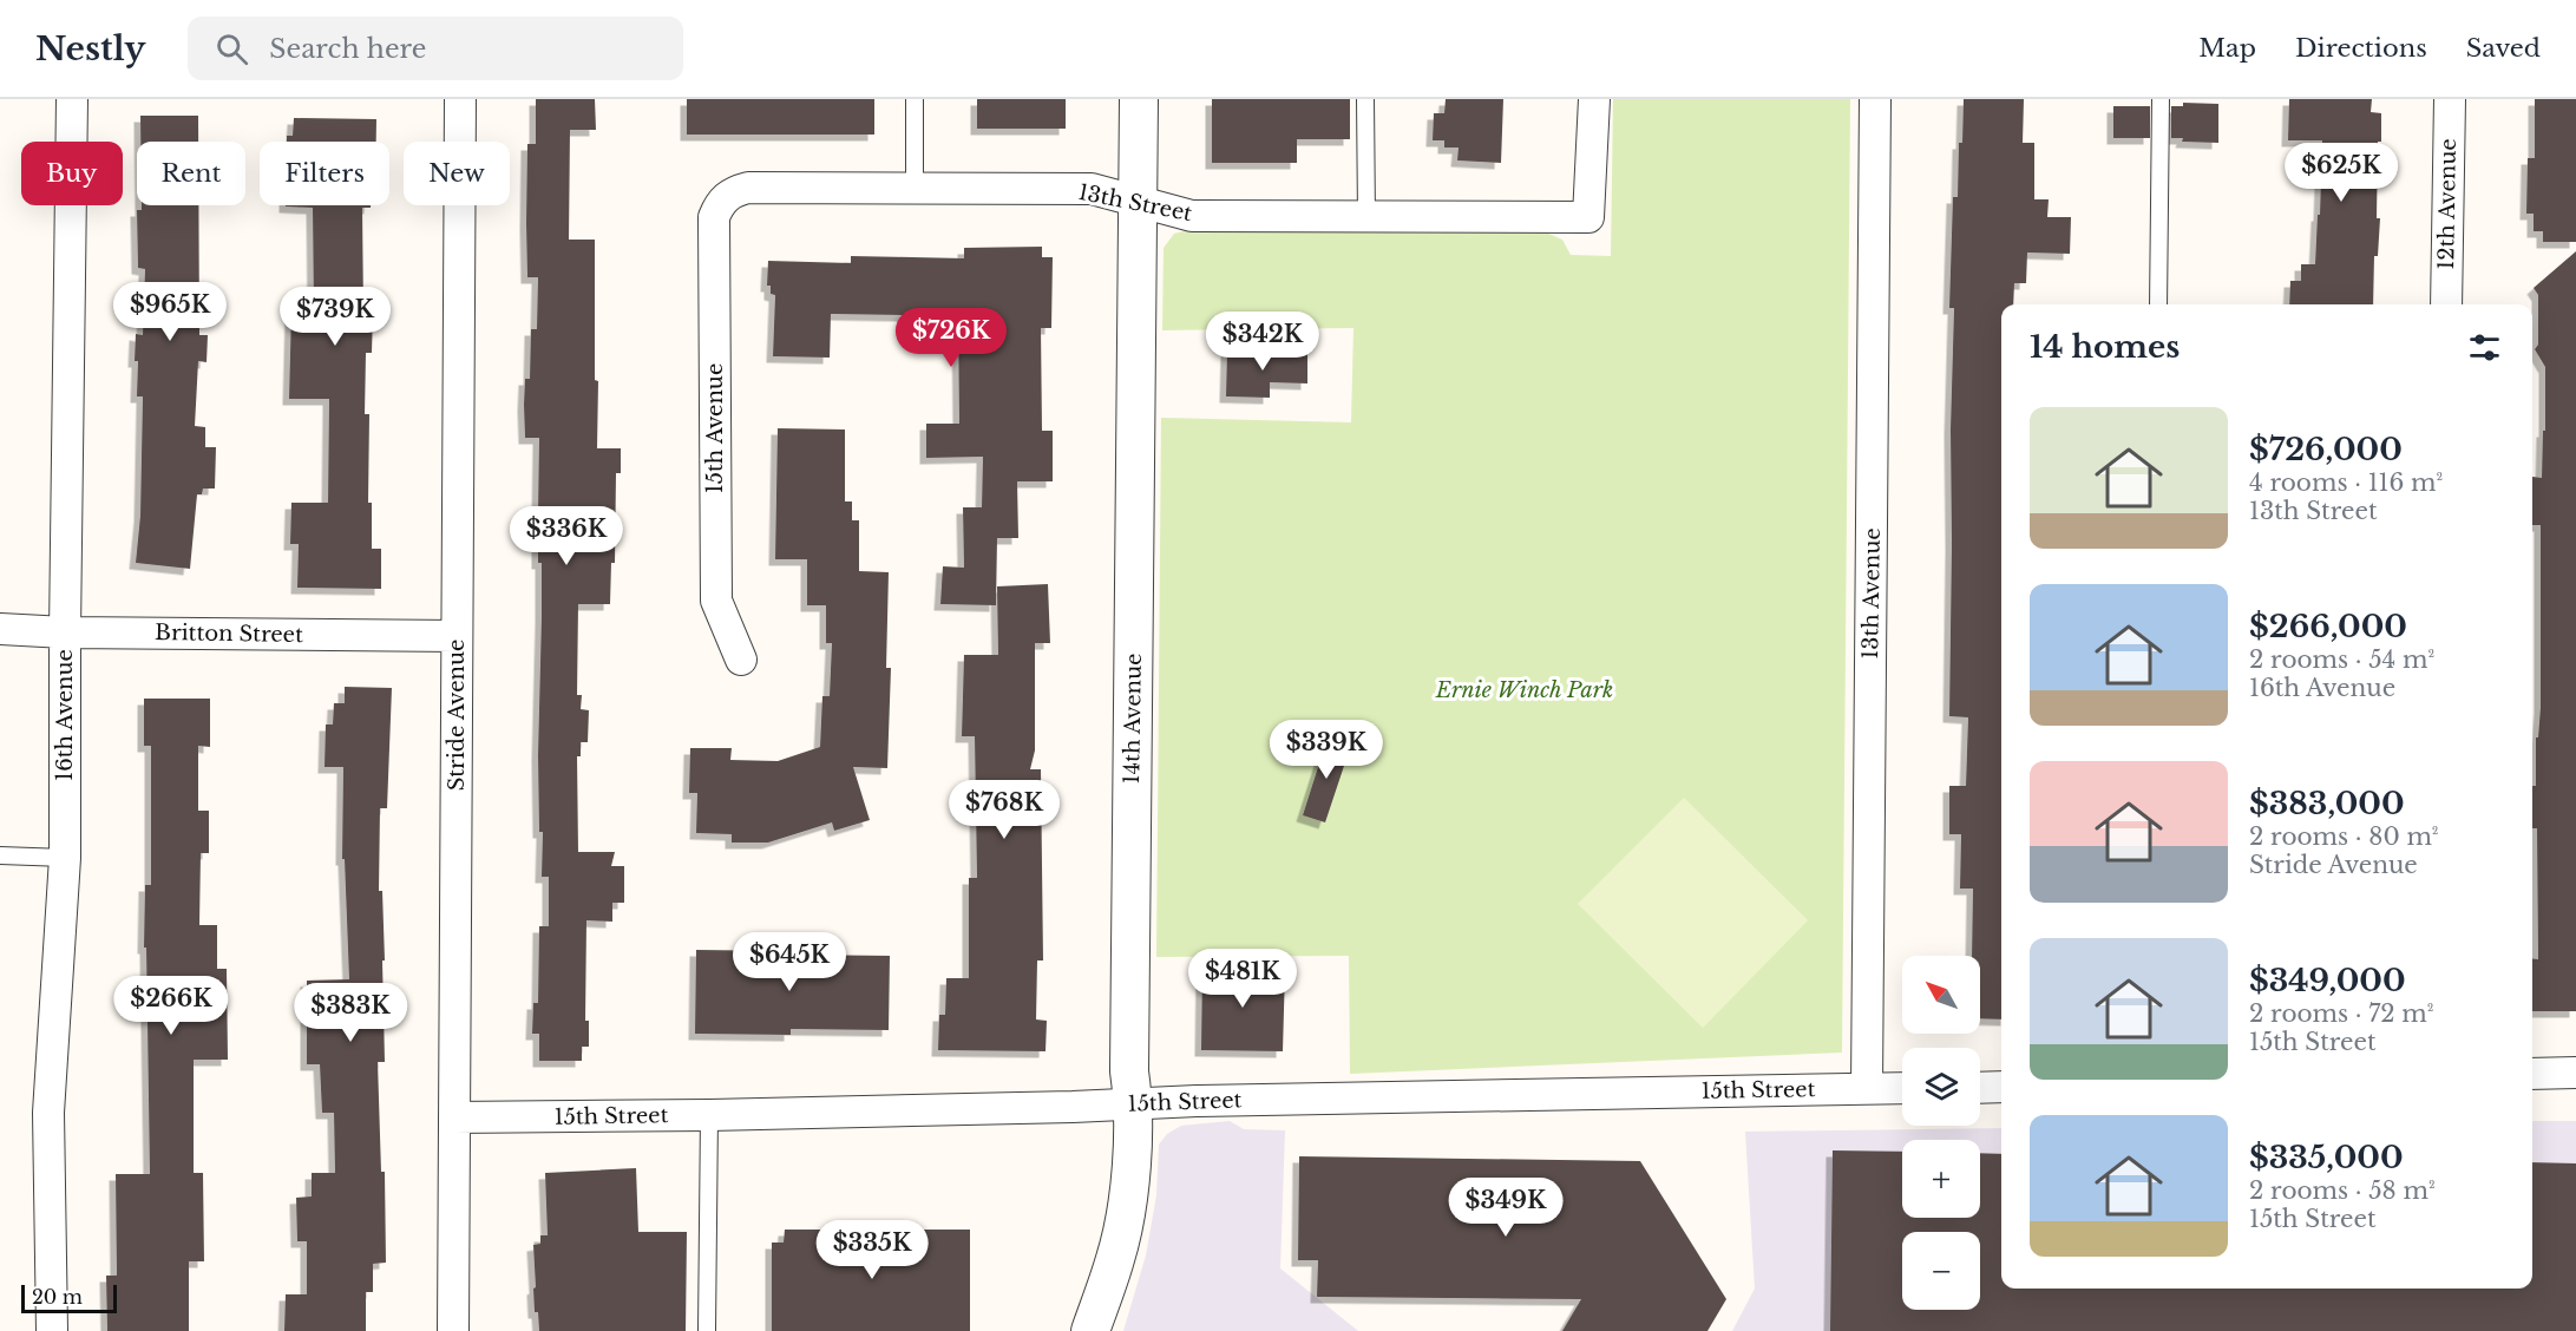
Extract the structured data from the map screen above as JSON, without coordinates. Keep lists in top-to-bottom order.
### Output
{
  "streets": {
    "street": [
      "13th Street",
      "12th Avenue",
      "15th Avenue",
      "13th Avenue",
      "Britton Street",
      "16th Avenue",
      "Stride Avenue",
      "14th Avenue",
      "15th Street"
    ]
  },
  "crossings": [
    ["13th Street", "15th Avenue"],
    ["13th Street", "14th Avenue"],
    ["13th Avenue", "15th Street"],
    ["Britton Street", "16th Avenue"],
    ["Britton Street", "Stride Avenue"],
    ["Stride Avenue", "15th Street"],
    ["14th Avenue", "15th Street"]
  ],
  "parks": ["Ernie Winch Park"],
  "scale_bar": "20 m",
  "north": "top left",
  "page": {
    "header": "Nestly",
    "search": "Search here",
    "nav": ["Map", "Directions", "Saved"],
    "chip": [
      "Buy",
      "Rent",
      "Filters",
      "New"
    ],
    "price": [
      "$625K",
      "$965K",
      "$739K",
      "$726K",
      "$342K",
      "$336K",
      "$339K",
      "$768K",
      "$645K",
      "$481K",
      "$266K",
      "$383K",
      "$349K",
      "$335K"
    ],
    "heading": "14 homes",
    "list": [
      {
        "name": "$726,000",
        "note": "4 rooms · 116 m² · 13th Street"
      },
      {
        "name": "$266,000",
        "note": "2 rooms · 54 m² · 16th Avenue"
      },
      {
        "name": "$383,000",
        "note": "2 rooms · 80 m² · Stride Avenue"
      },
      {
        "name": "$349,000",
        "note": "2 rooms · 72 m² · 15th Street"
      },
      {
        "name": "$335,000",
        "note": "2 rooms · 58 m² · 15th Street"
      }
    ],
    "map_buttons": ["+", "−"],
    "scale": "20 m"
  }
}
